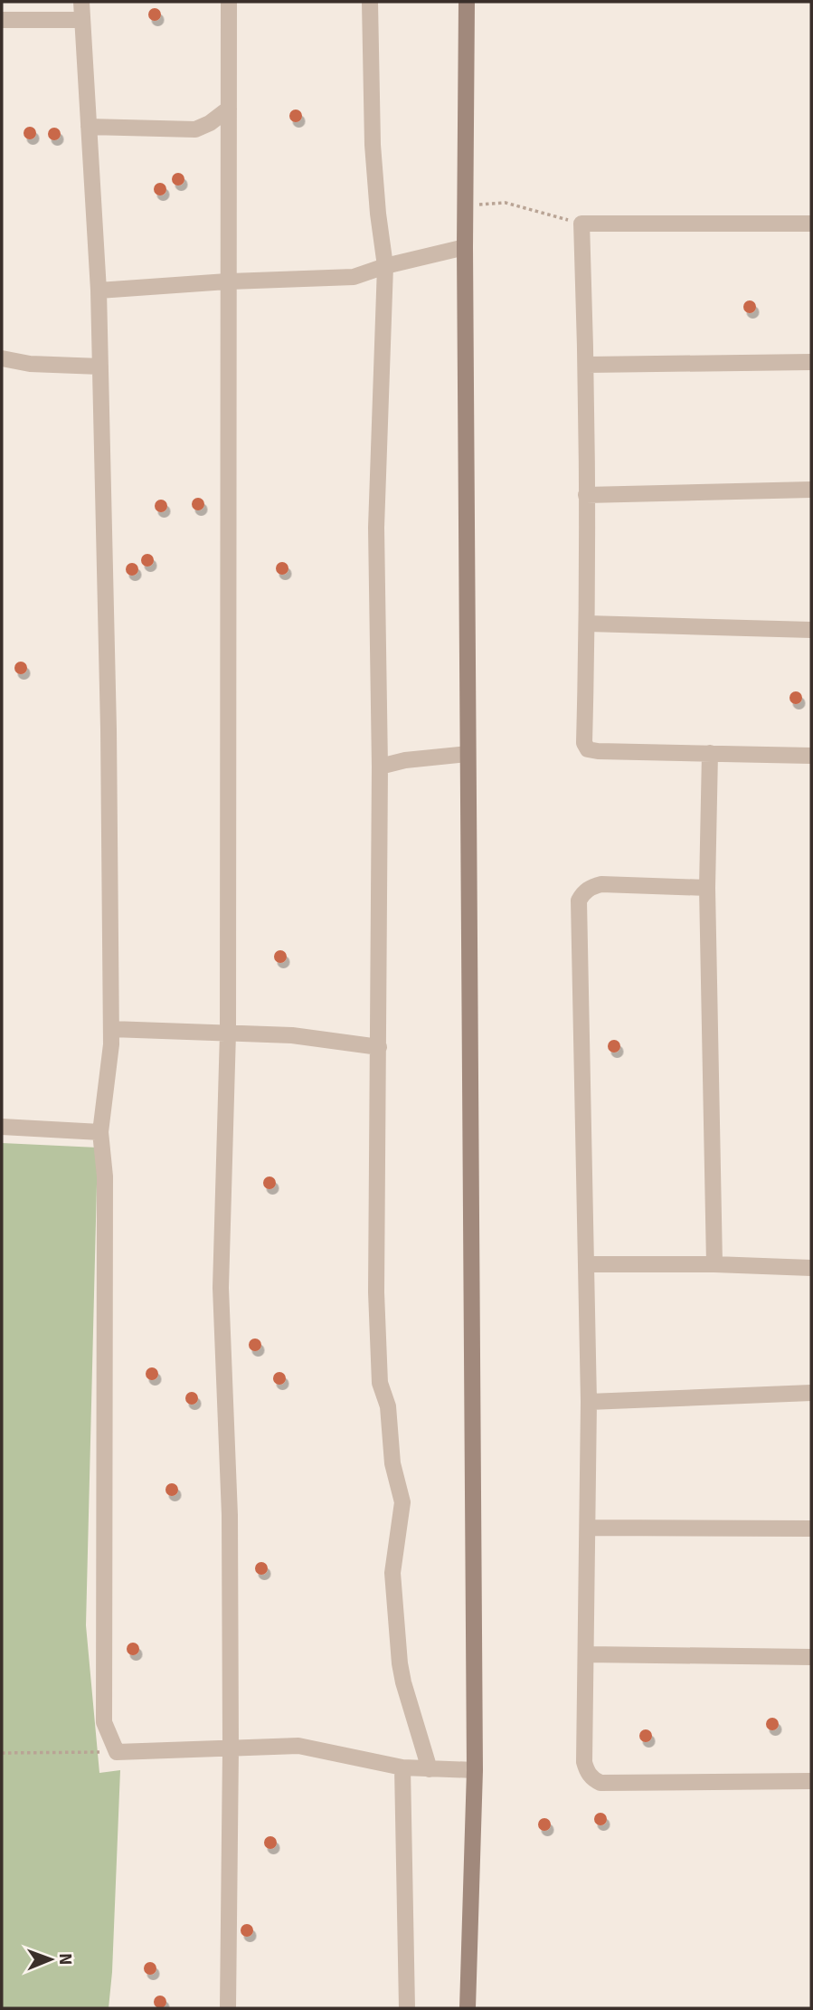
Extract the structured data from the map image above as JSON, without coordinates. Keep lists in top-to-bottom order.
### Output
{
  "north": "right"
}
